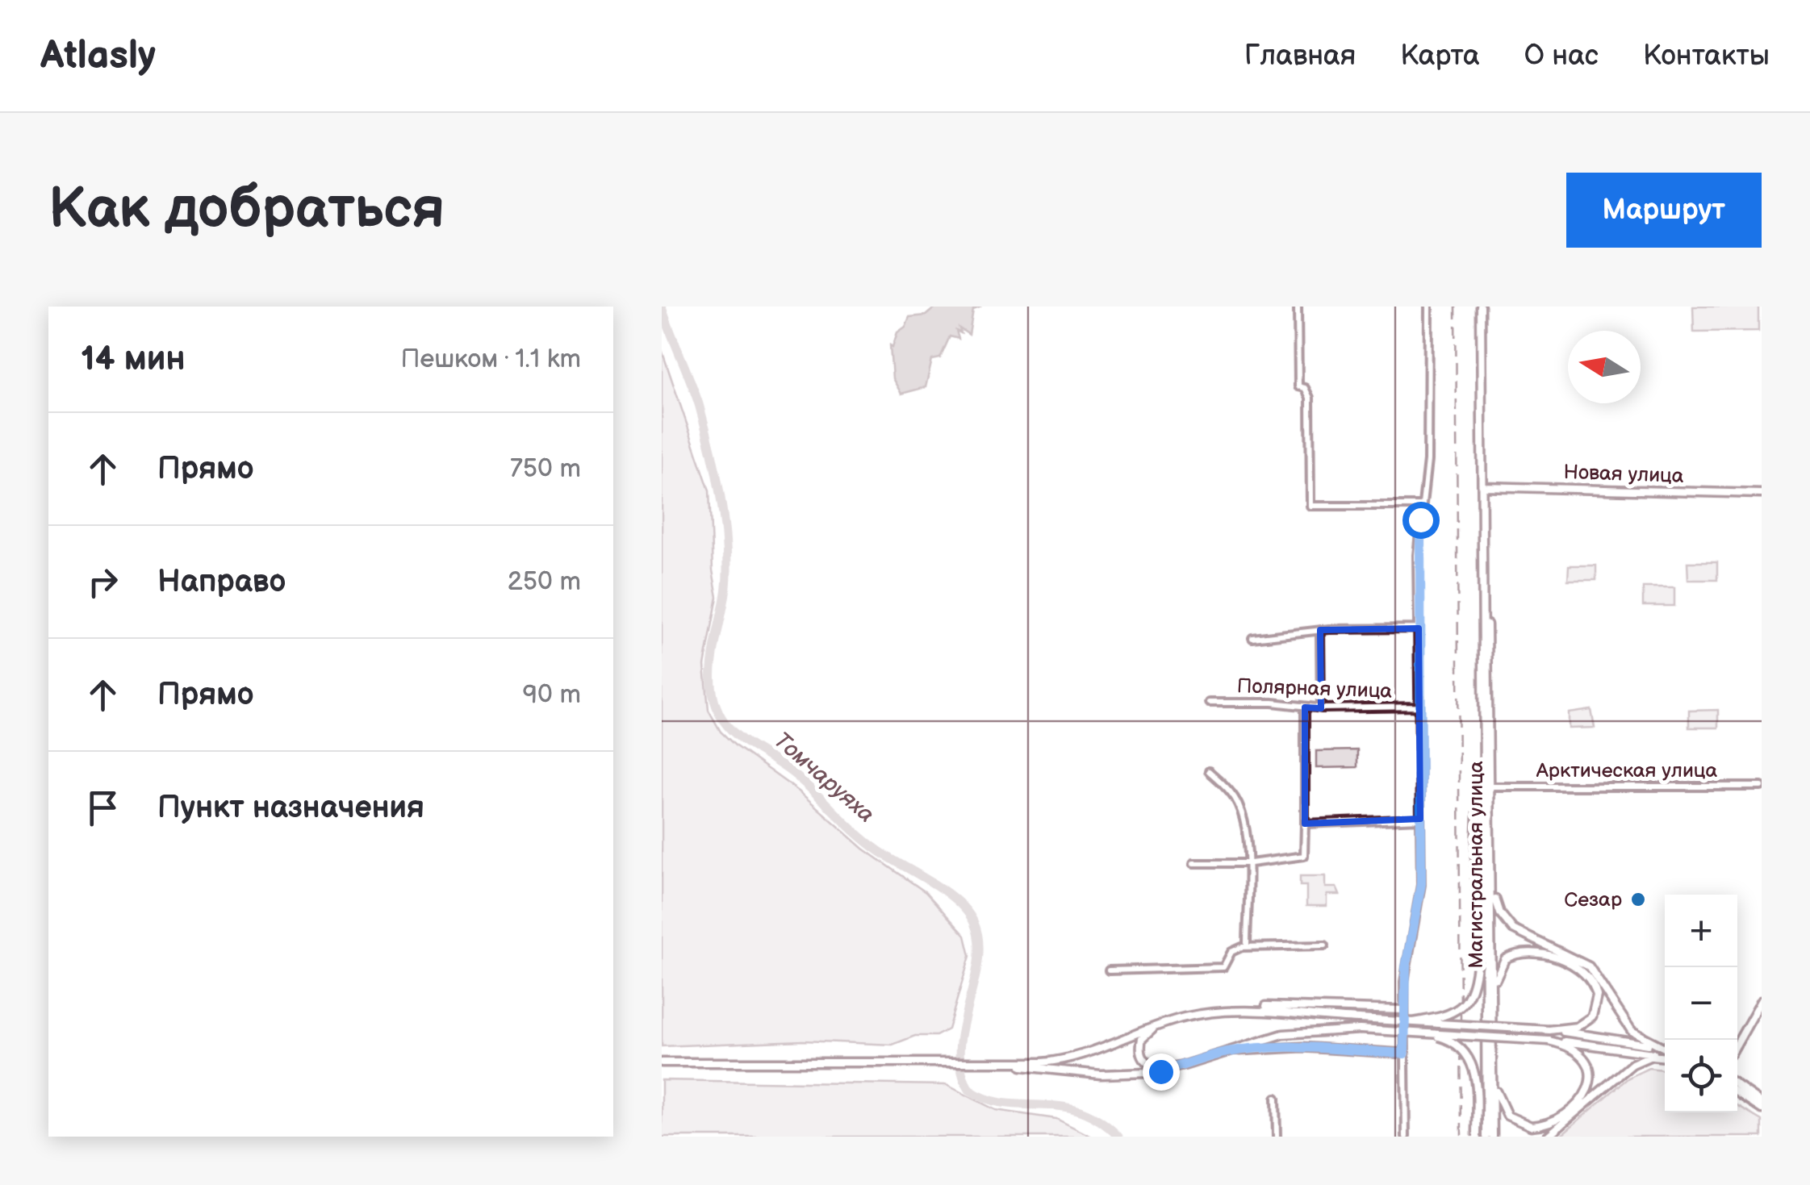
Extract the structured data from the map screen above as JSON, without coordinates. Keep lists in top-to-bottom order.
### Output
{
  "streets": {
    "main road": ["Новая улица", "Магистральная улица"],
    "street": ["Полярная улица", "Арктическая улица"]
  },
  "crossings": [
    ["Новая улица", "Магистральная улица"],
    ["Арктическая улица", "Магистральная улица"]
  ],
  "water": ["Томчаруяха"],
  "places": ["Сезар"],
  "north": "left",
  "page": {
    "header": "Atlasly",
    "nav": [
      "Главная",
      "Карта",
      "О нас",
      "Контакты"
    ],
    "buttons": "Маршрут",
    "title": "Как добраться",
    "heading": ["14 мин", "Пешком · 1.1 km"],
    "list": [
      ["Прямо", "750 m"],
      ["Направо", "250 m"],
      ["Прямо", "90 m"],
      "Пункт назначения"
    ],
    "map_buttons": ["+", "−"]
  }
}
